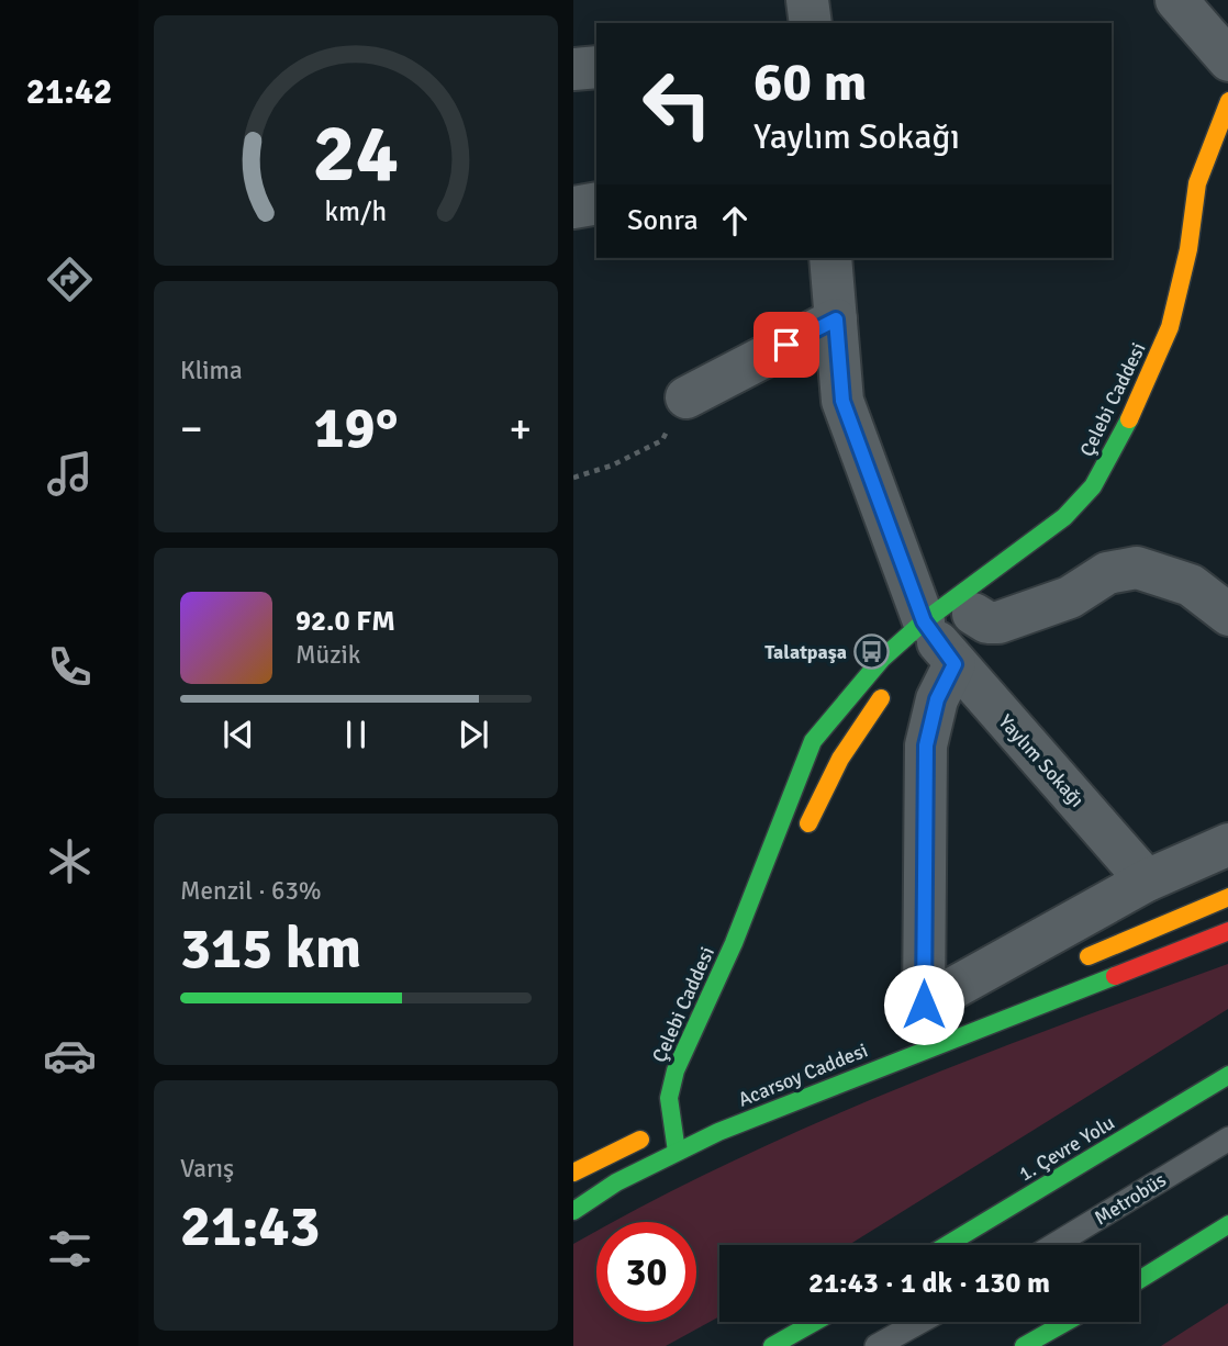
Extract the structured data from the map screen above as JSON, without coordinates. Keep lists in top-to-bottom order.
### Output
{
  "streets": {
    "main road": ["Çelebi Caddesi", "Acarsoy Caddesi", "1. Çevre Yolu"],
    "street": ["Yaylım Sokağı"],
    "lane": ["Metrobüs"]
  },
  "crossings": [
    ["Çelebi Caddesi", "Yaylım Sokağı"],
    ["Çelebi Caddesi", "Acarsoy Caddesi"]
  ],
  "places": {
    "bus stop": ["Talatpaşa"]
  },
  "page": {
    "tabs": "21:42",
    "turn": ["60 m", "Yaylım Sokağı"],
    "then": "Sonra",
    "tile": [
      "Klima",
      ["Menzil · 63%", "315 km"],
      ["Varış", "21:43"]
    ],
    "heat": ["−", "19°", "+"],
    "song": ["92.0 FM", "Müzik"],
    "limit": "30",
    "trip": "21:43 · 1 dk · 130 m",
    "gauge": ["24", "km/h"]
  }
}
